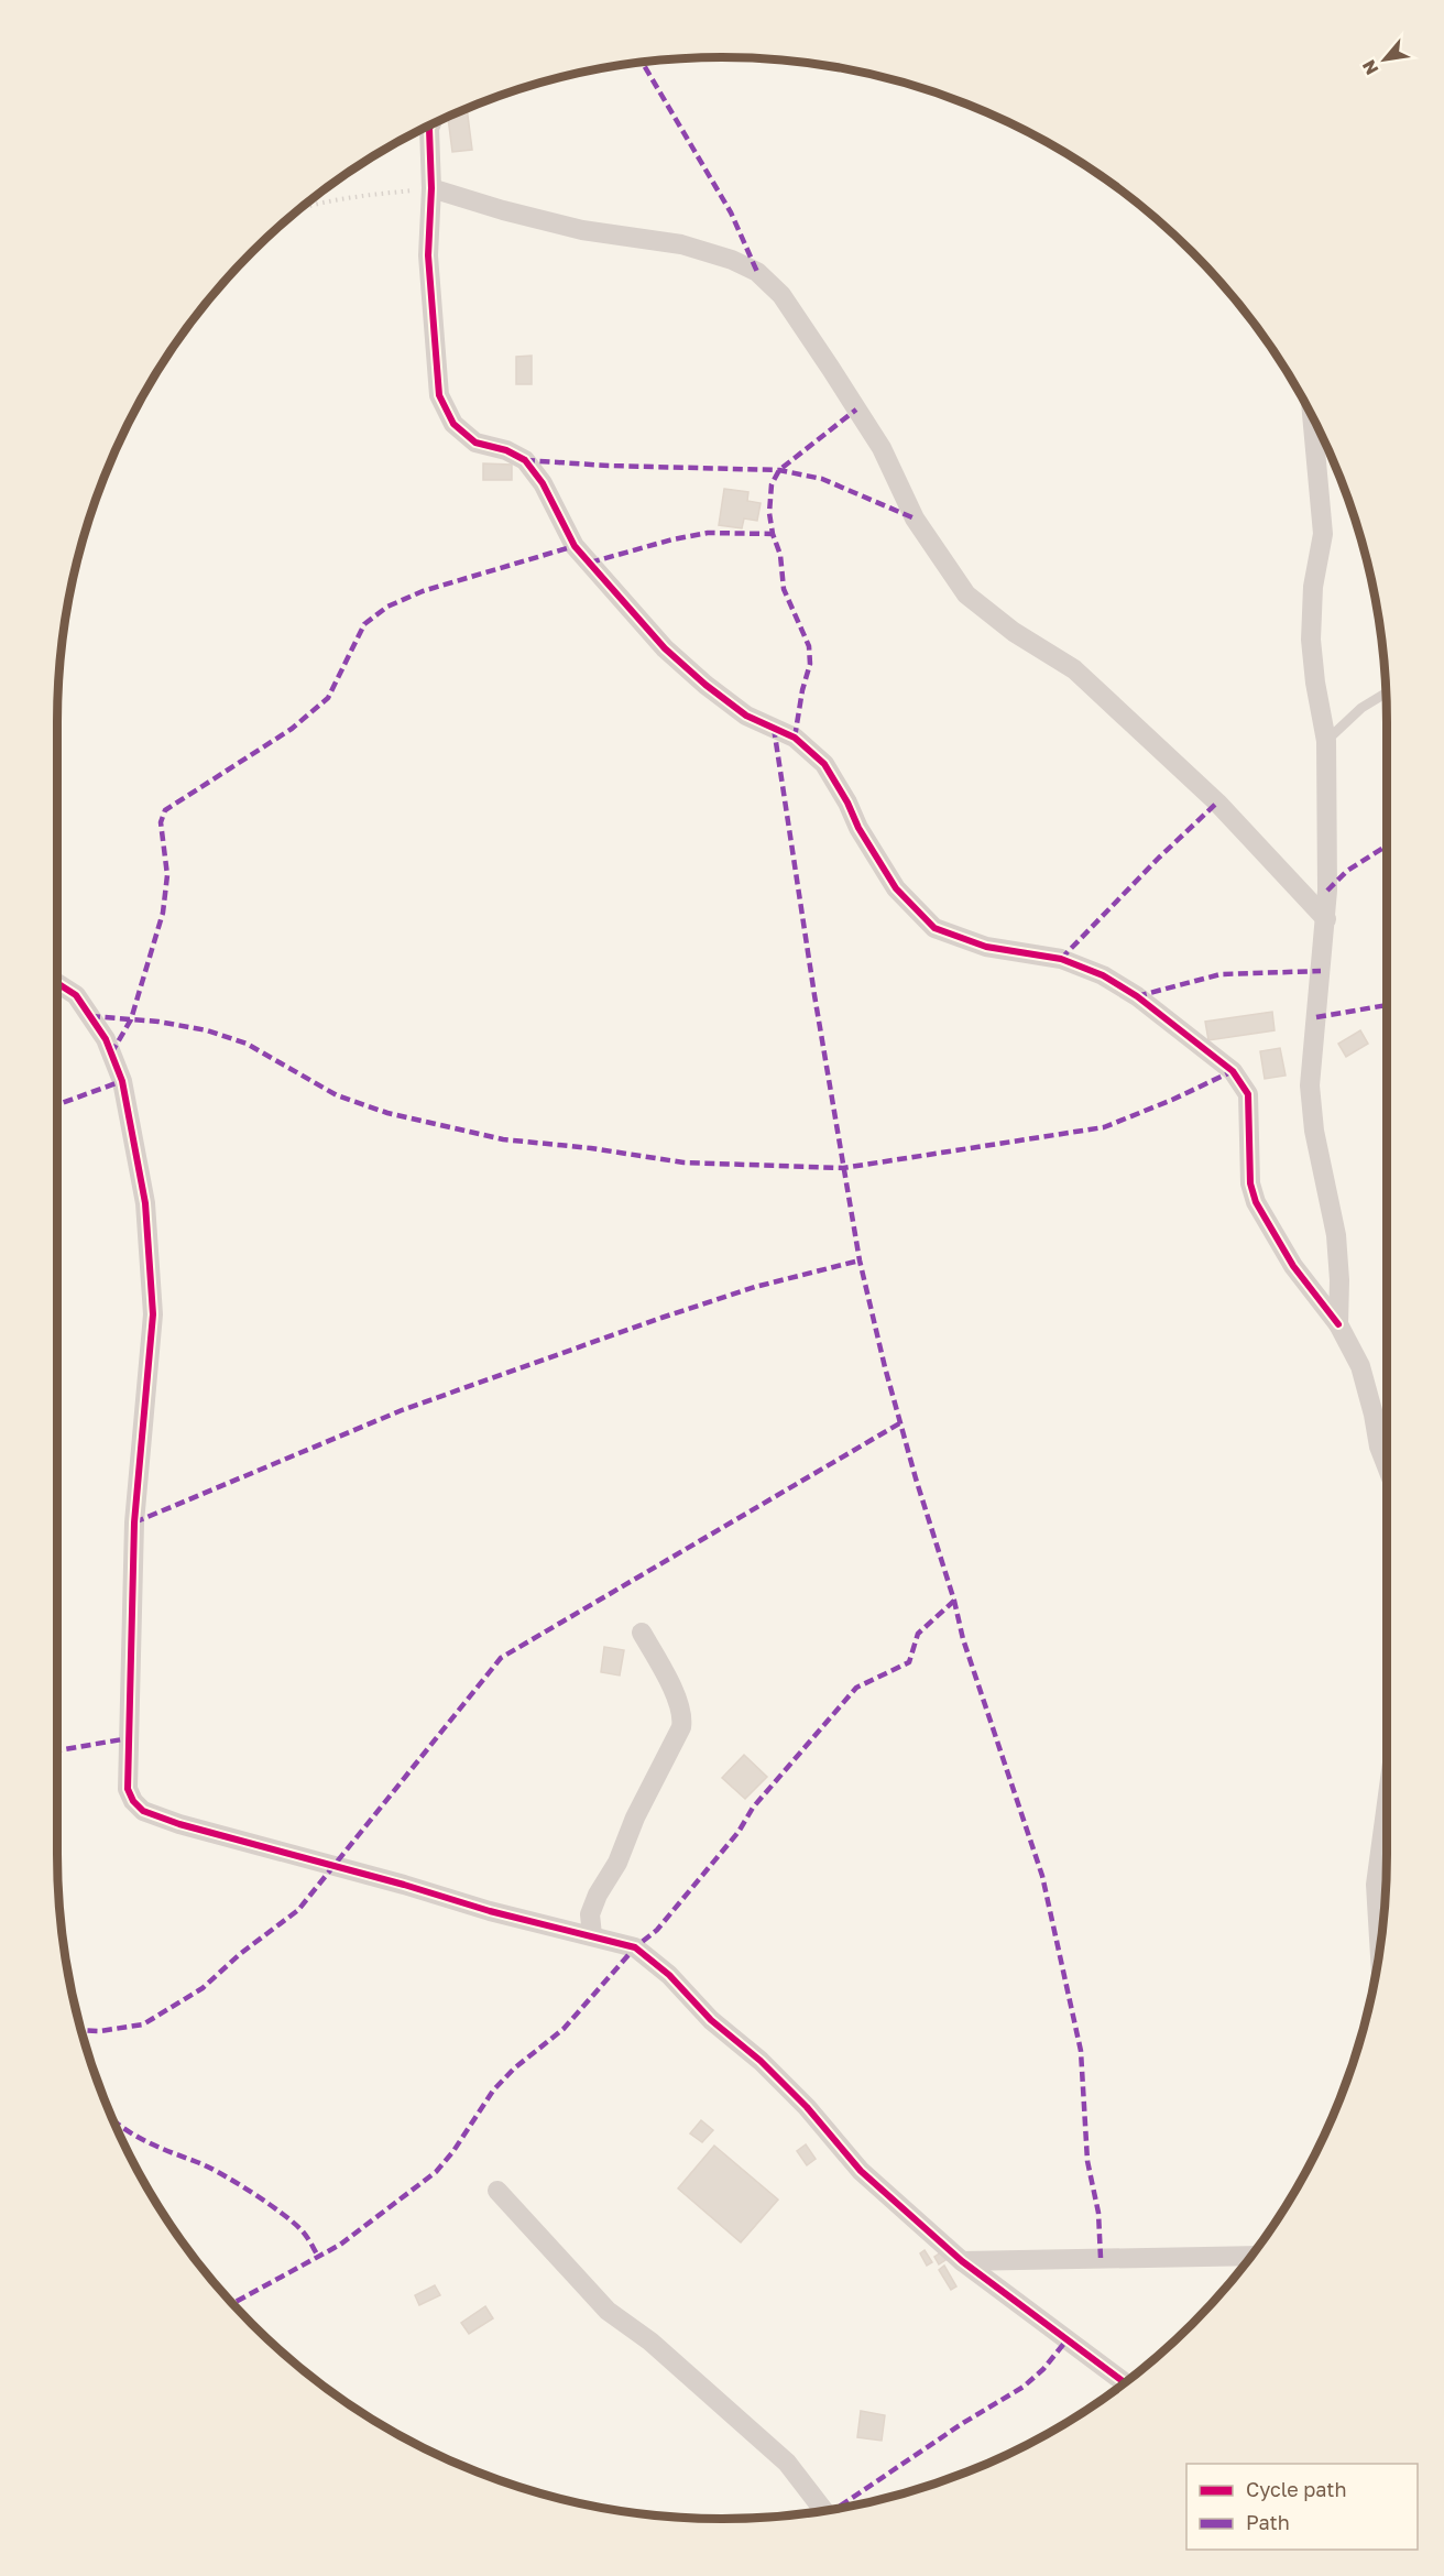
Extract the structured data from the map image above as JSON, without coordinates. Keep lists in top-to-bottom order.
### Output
{
  "legend": ["Cycle path", "Path"],
  "north": "bottom left"
}
